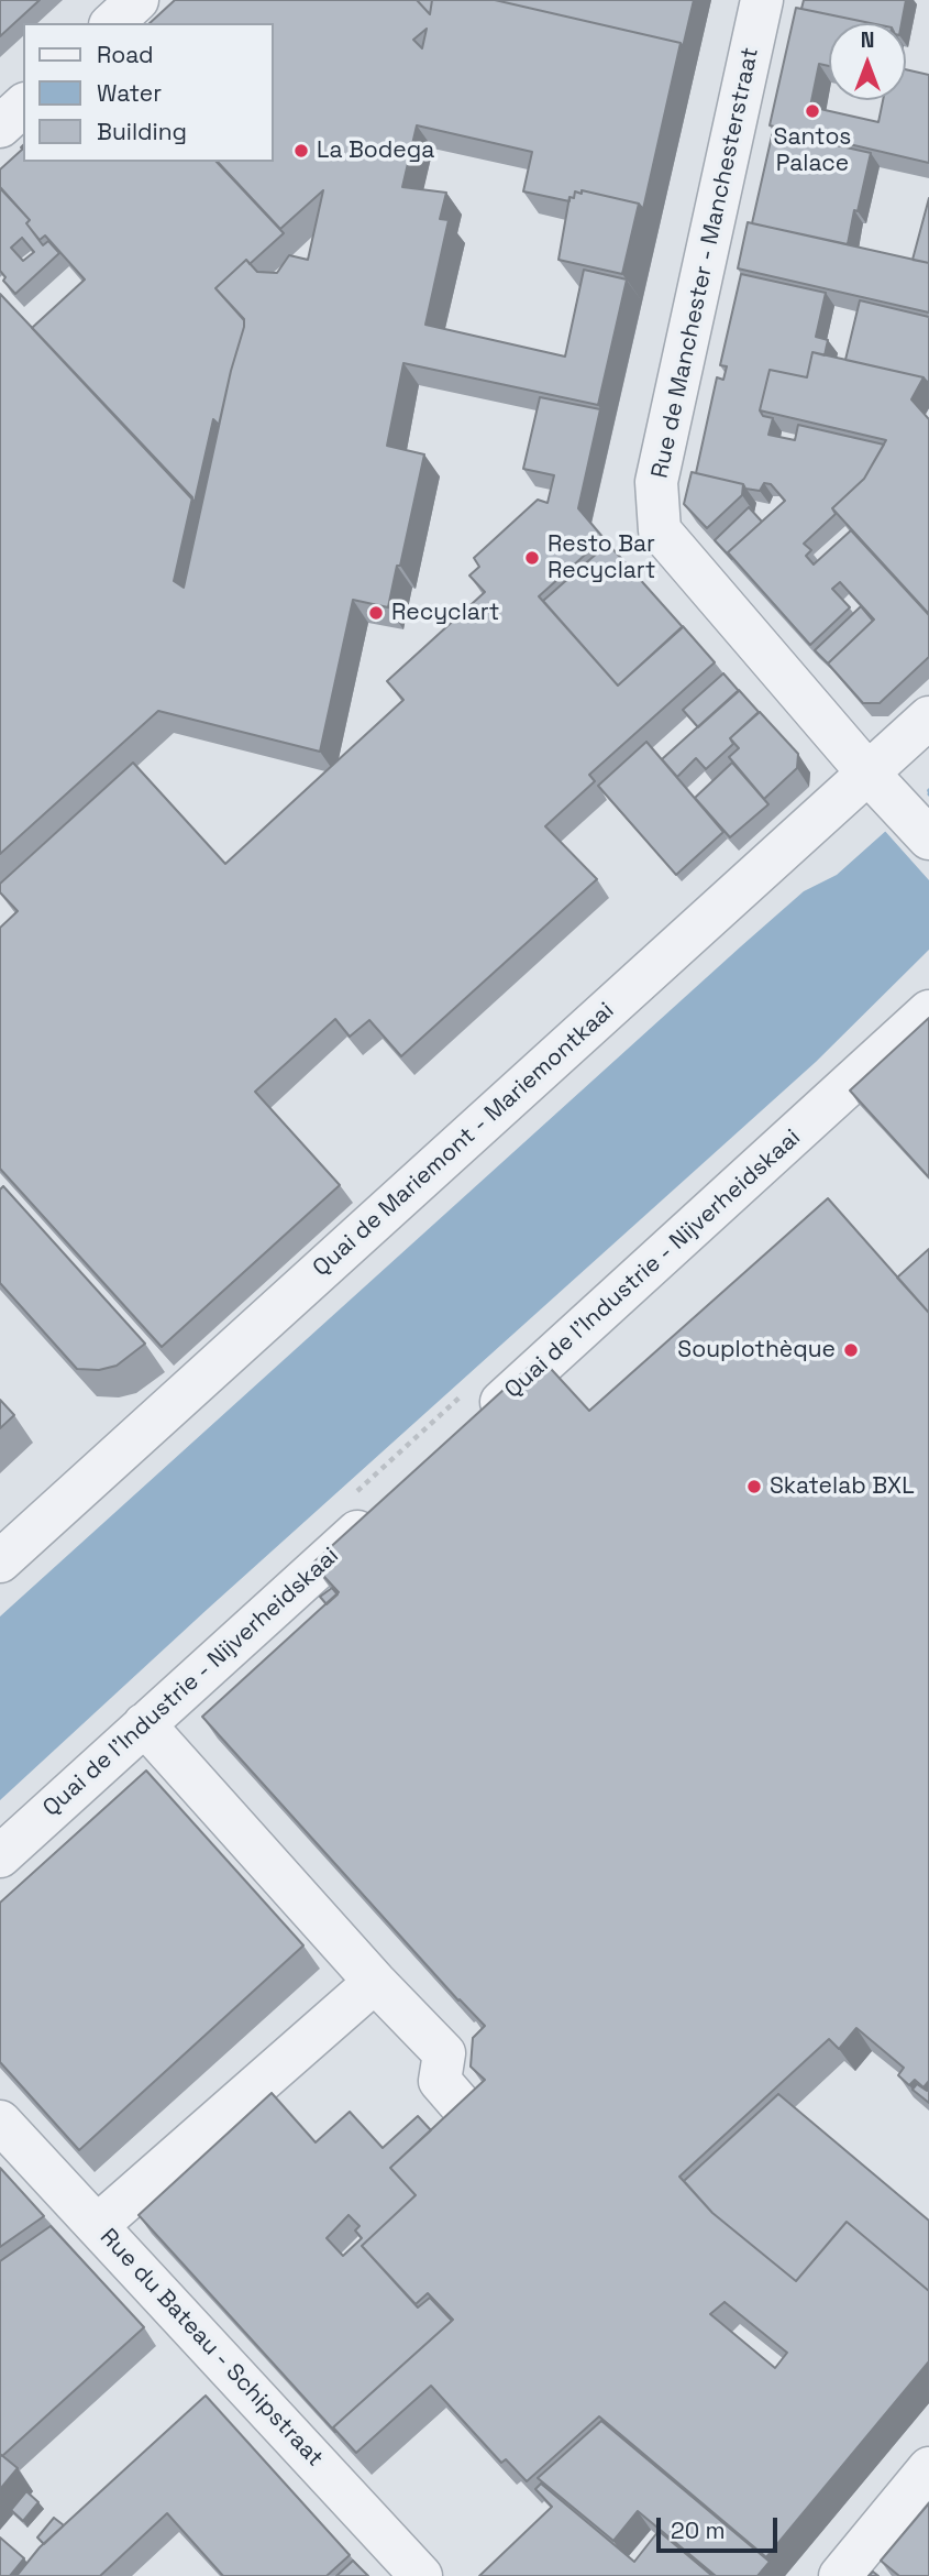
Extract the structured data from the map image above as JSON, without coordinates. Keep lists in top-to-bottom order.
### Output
{
  "streets": {
    "street": [
      "Rue de Manchester - Manchesterstraat",
      "Quai de Mariemont - Mariemontkaai",
      "Quai de l'Industrie - Nijverheidskaai",
      "Rue du Bateau - Schipstraat"
    ]
  },
  "crossings": [
    ["Rue de Manchester - Manchesterstraat", "Quai de Mariemont - Mariemontkaai"]
  ],
  "places": [
    "Santos Palace",
    "La Bodega",
    "Resto Bar Recyclart",
    "Recyclart",
    "Souplothèque",
    "Skatelab BXL"
  ],
  "legend": ["Road", "Water", "Building"],
  "scale_bar": "20 m",
  "north": "top"
}
